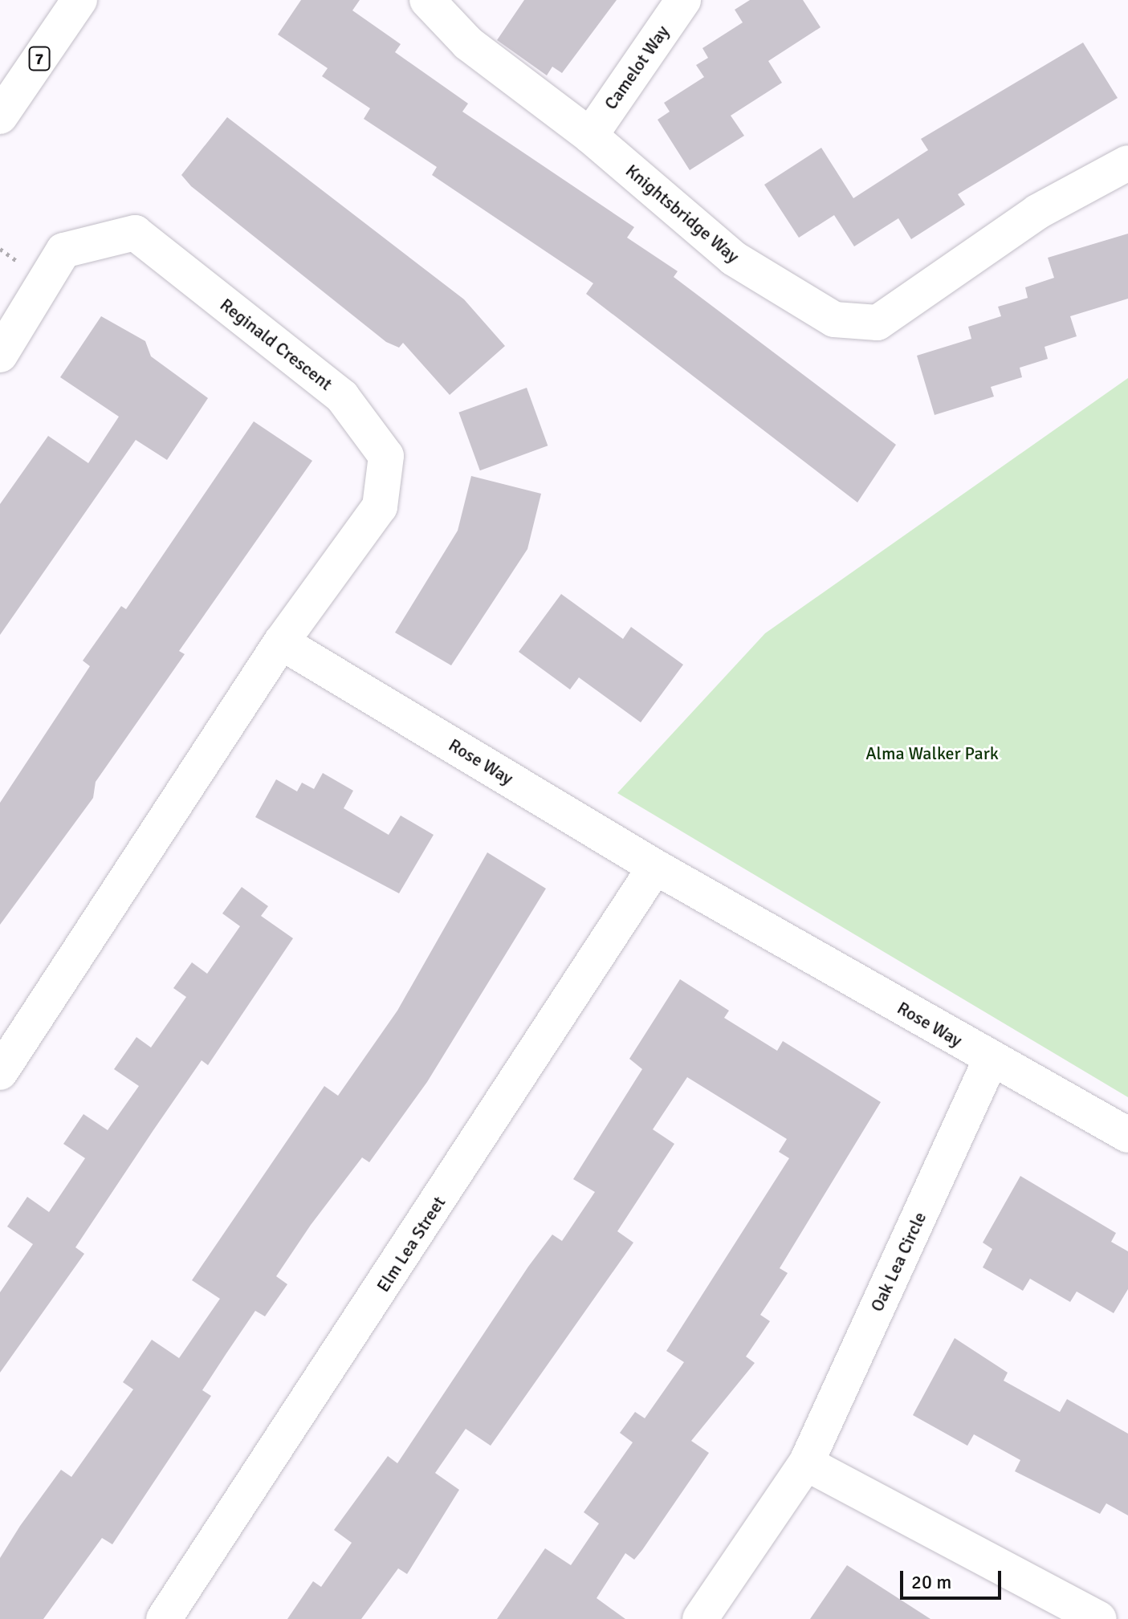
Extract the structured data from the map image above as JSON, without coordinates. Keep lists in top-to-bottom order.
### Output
{
  "streets": {
    "street": [
      "7",
      "Camelot Way",
      "Knightsbridge Way",
      "Reginald Crescent",
      "Rose Way",
      "Elm Lea Street",
      "Oak Lea Circle"
    ]
  },
  "crossings": [
    ["Camelot Way", "Knightsbridge Way"],
    ["Reginald Crescent", "Rose Way"],
    ["Rose Way", "Elm Lea Street"],
    ["Rose Way", "Oak Lea Circle"]
  ],
  "parks": ["Alma Walker Park"],
  "scale_bar": "20 m"
}
